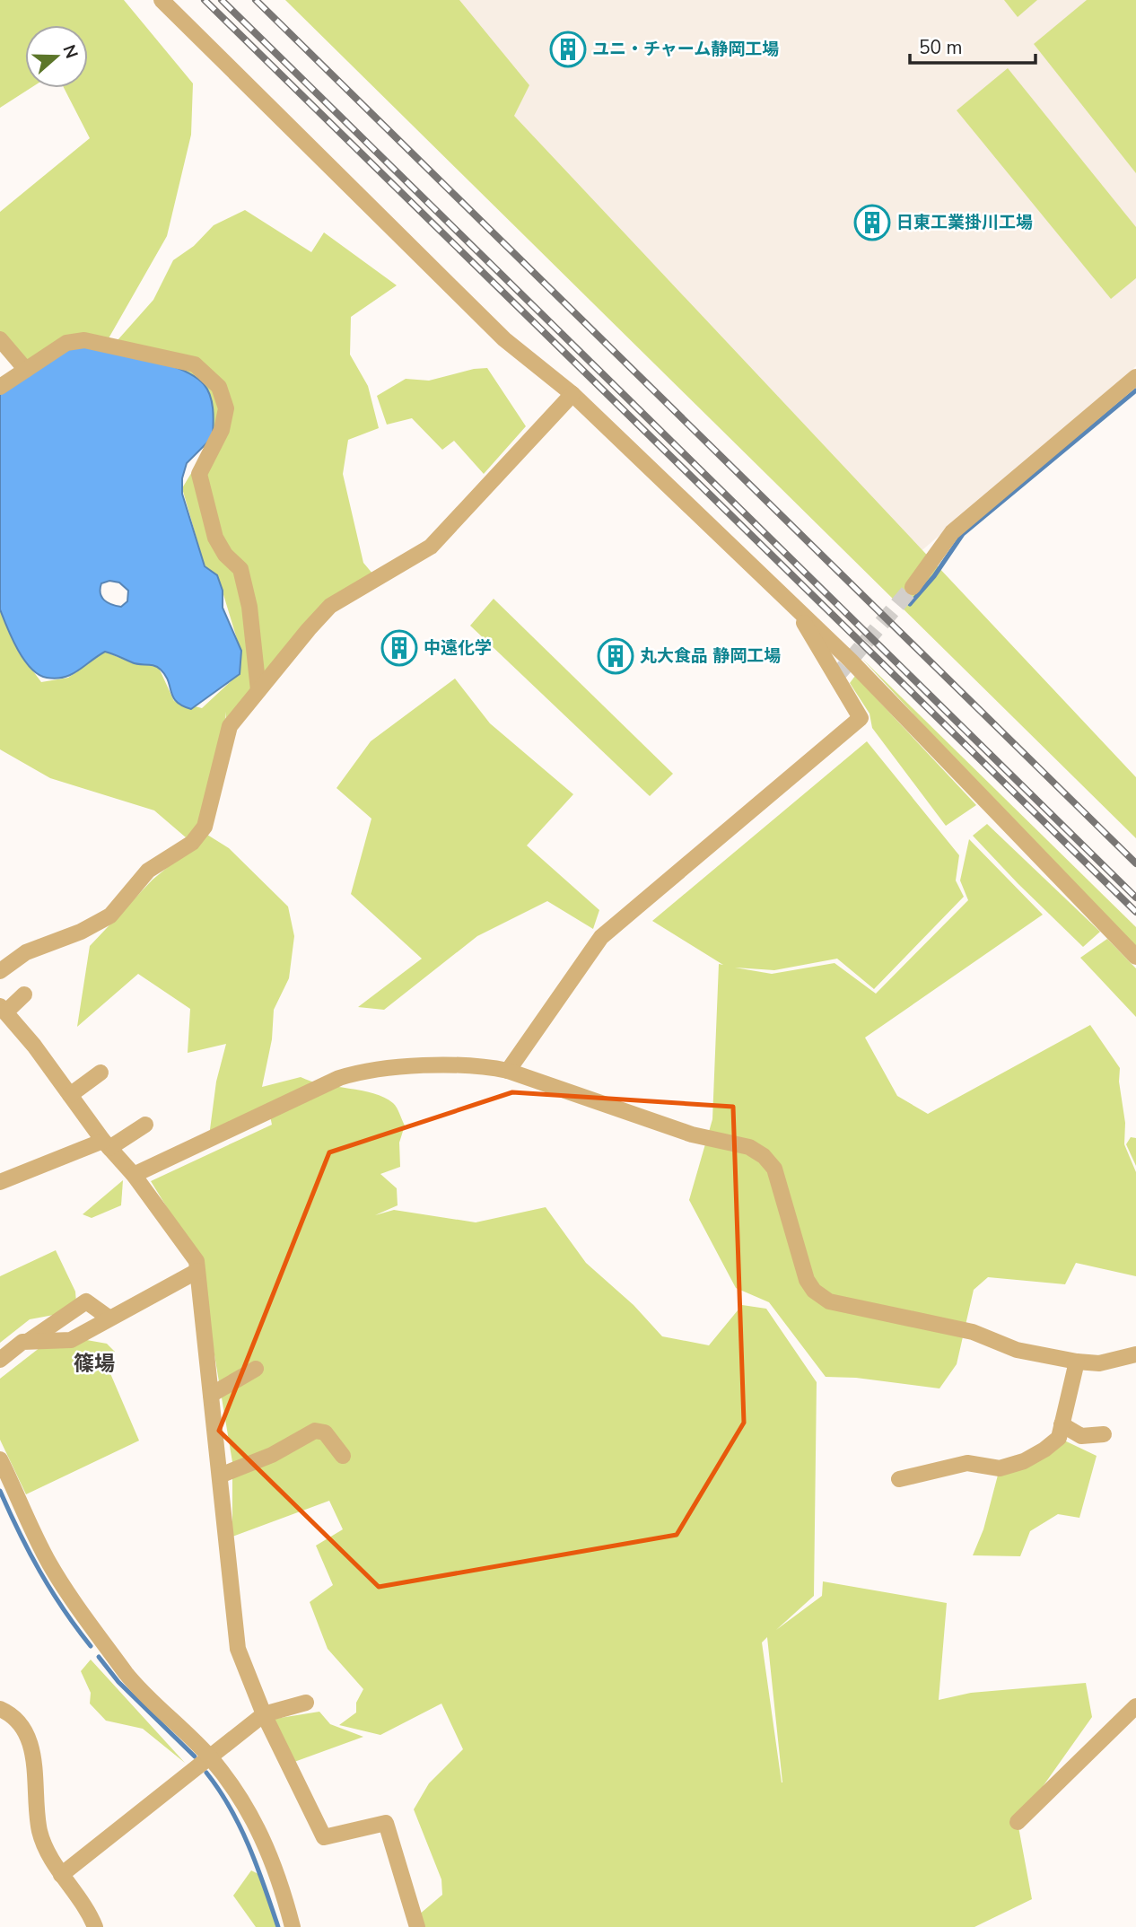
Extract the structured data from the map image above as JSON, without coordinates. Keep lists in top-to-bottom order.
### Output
{
  "districts": ["篠場"],
  "places": {
    "building": [
      "ユニ・チャーム静岡工場",
      "日東工業掛川工場",
      "中遠化学",
      "丸大食品 静岡工場"
    ]
  },
  "scale_bar": "50 m",
  "north": "right"
}
